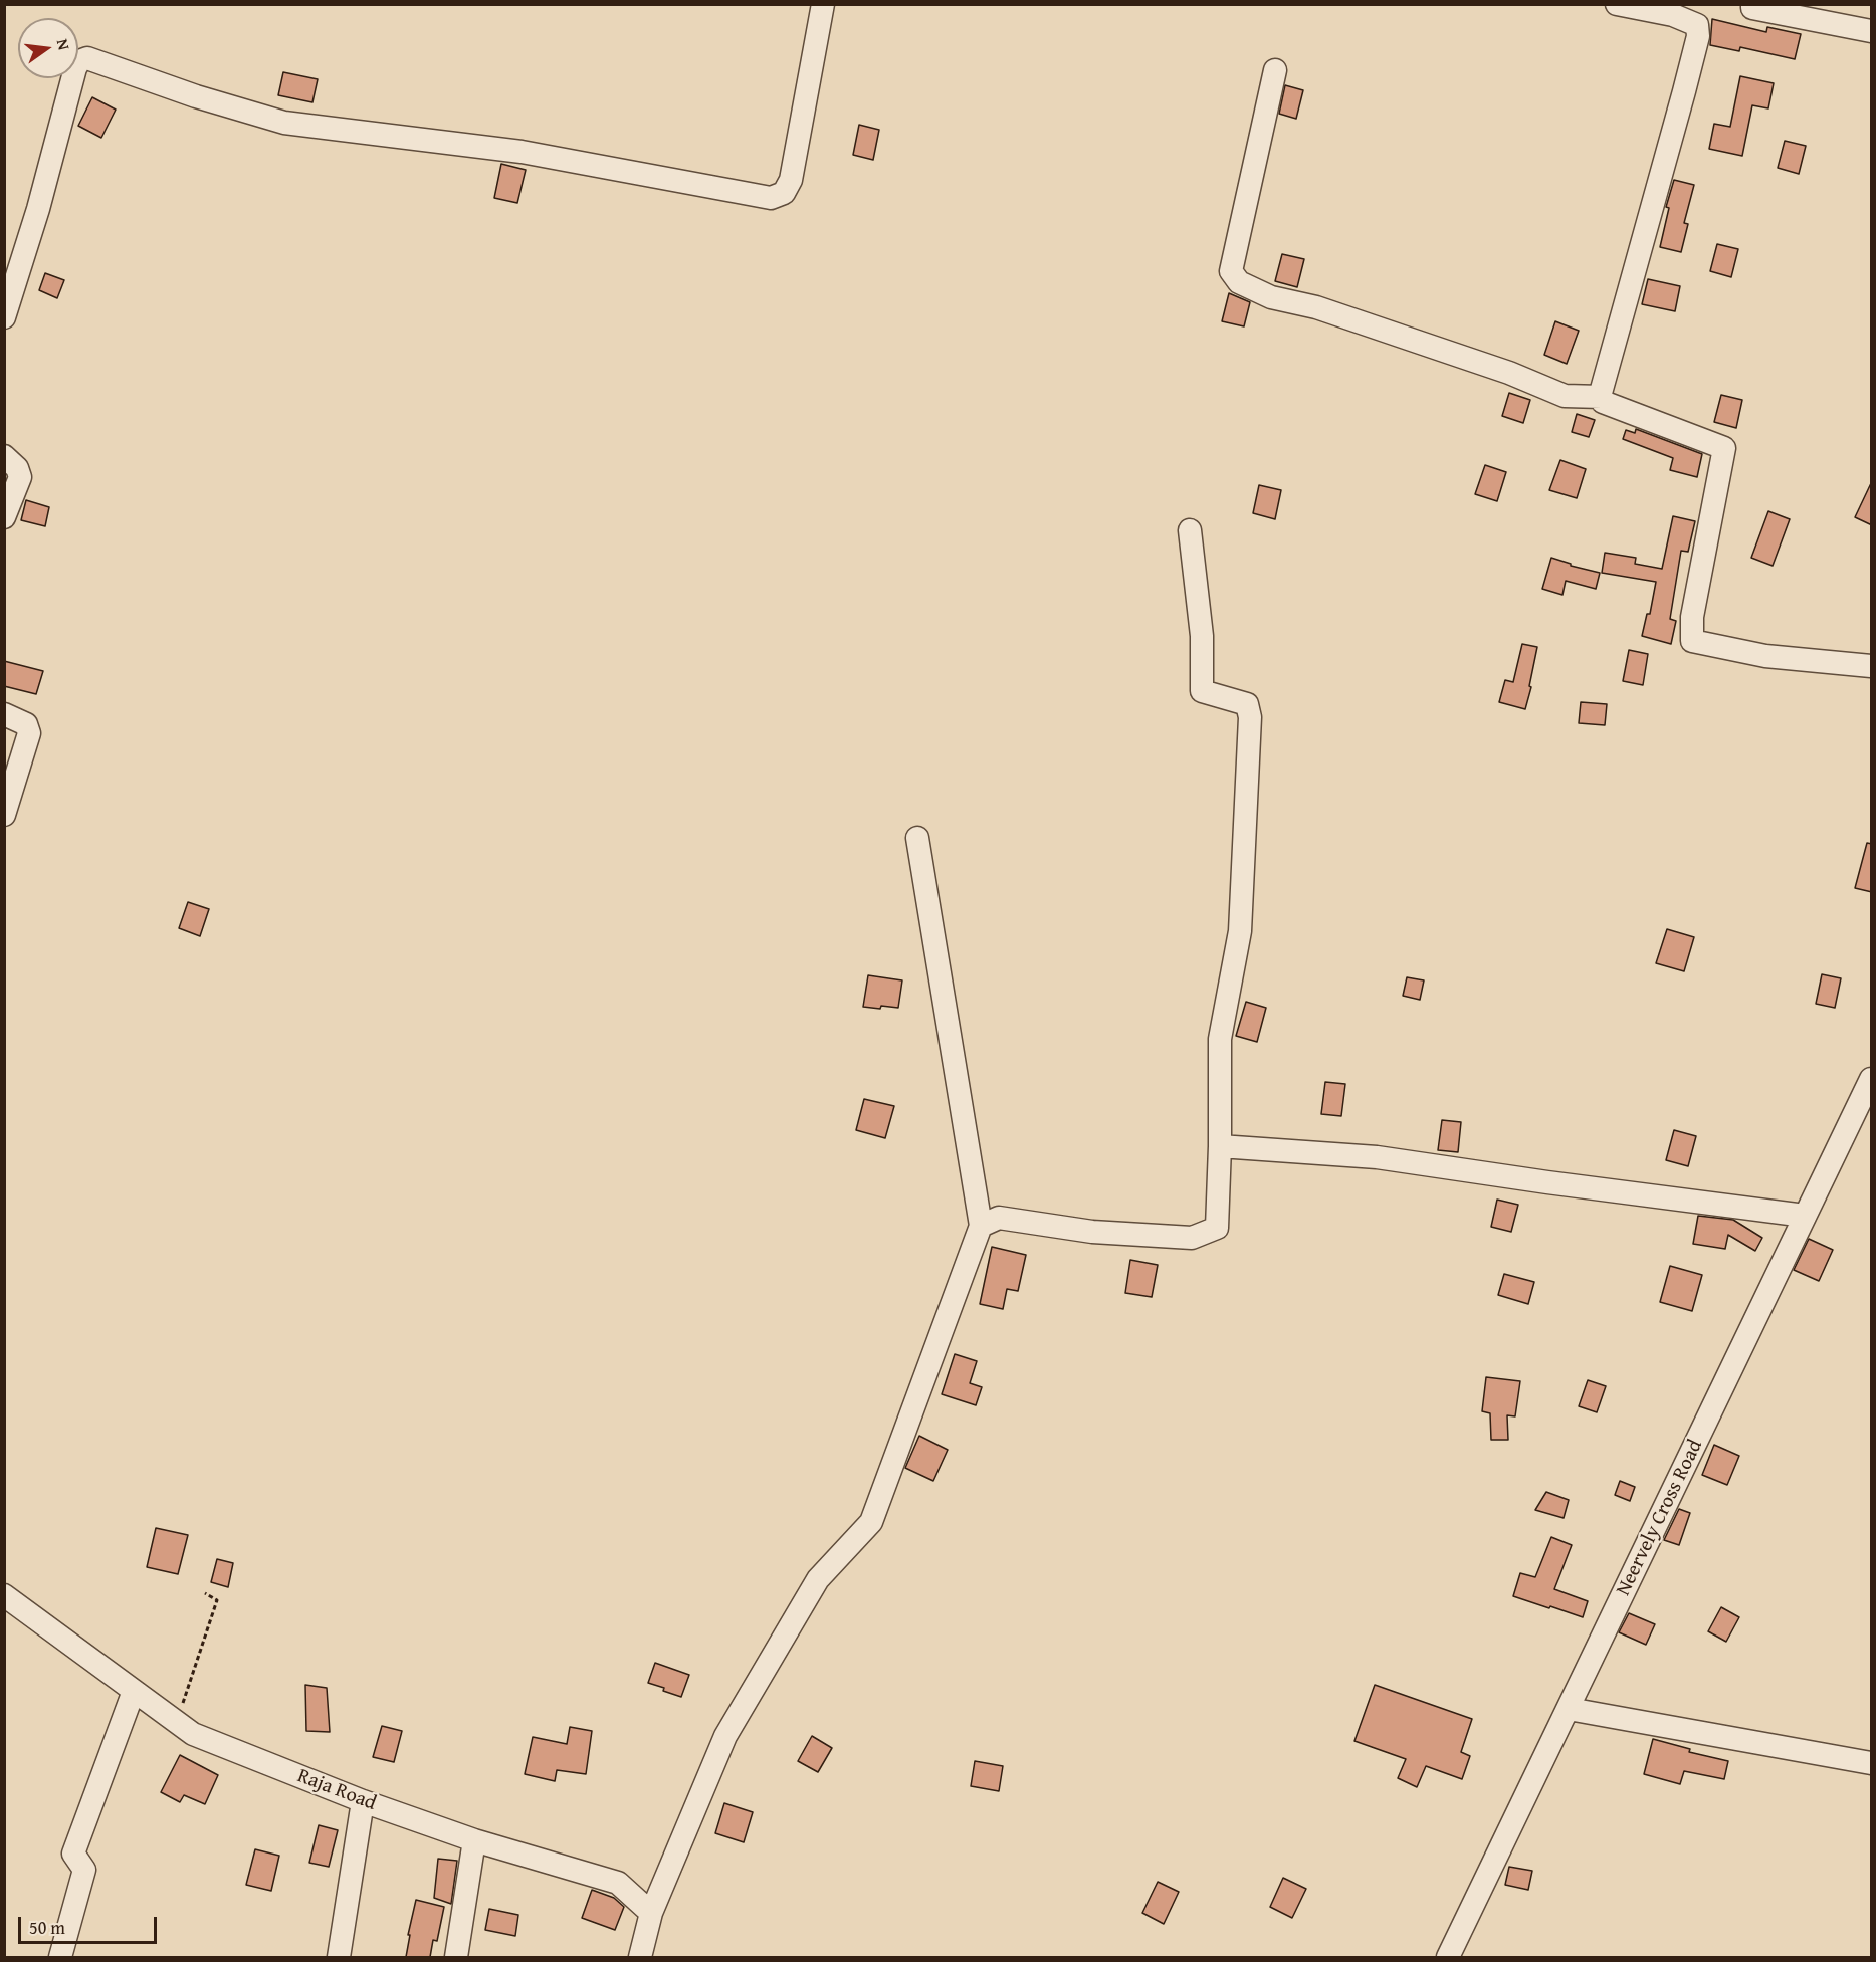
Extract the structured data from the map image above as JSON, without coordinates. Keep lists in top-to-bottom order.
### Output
{
  "streets": {
    "street": ["Neervely Cross Road", "Raja Road"]
  },
  "scale_bar": "50 m",
  "north": "right"
}
